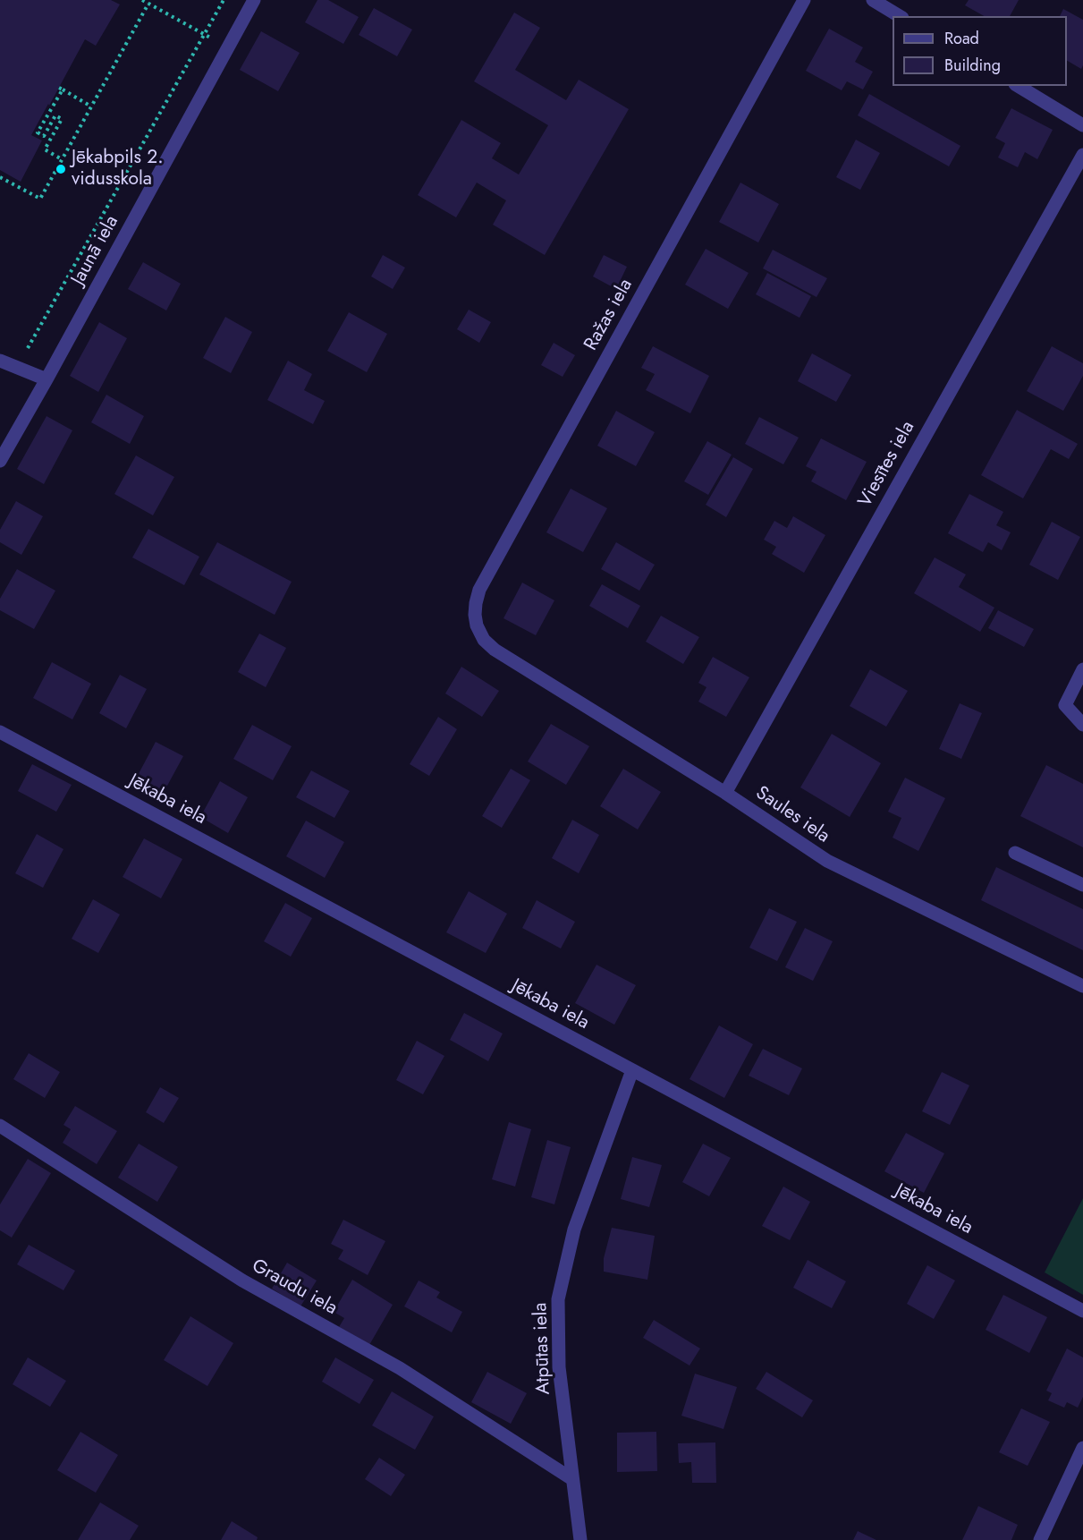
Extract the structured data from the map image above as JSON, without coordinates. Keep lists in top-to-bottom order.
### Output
{
  "streets": {
    "street": [
      "Jaunā iela",
      "Ražas iela",
      "Viesītes iela",
      "Jēkaba iela",
      "Saules iela",
      "Graudu iela",
      "Atpūtas iela"
    ]
  },
  "crossings": [
    ["Ražas iela", "Saules iela"],
    ["Viesītes iela", "Saules iela"],
    ["Jēkaba iela", "Atpūtas iela"],
    ["Graudu iela", "Atpūtas iela"]
  ],
  "places": ["Jēkabpils 2. vidusskola"],
  "legend": ["Road", "Building"]
}
